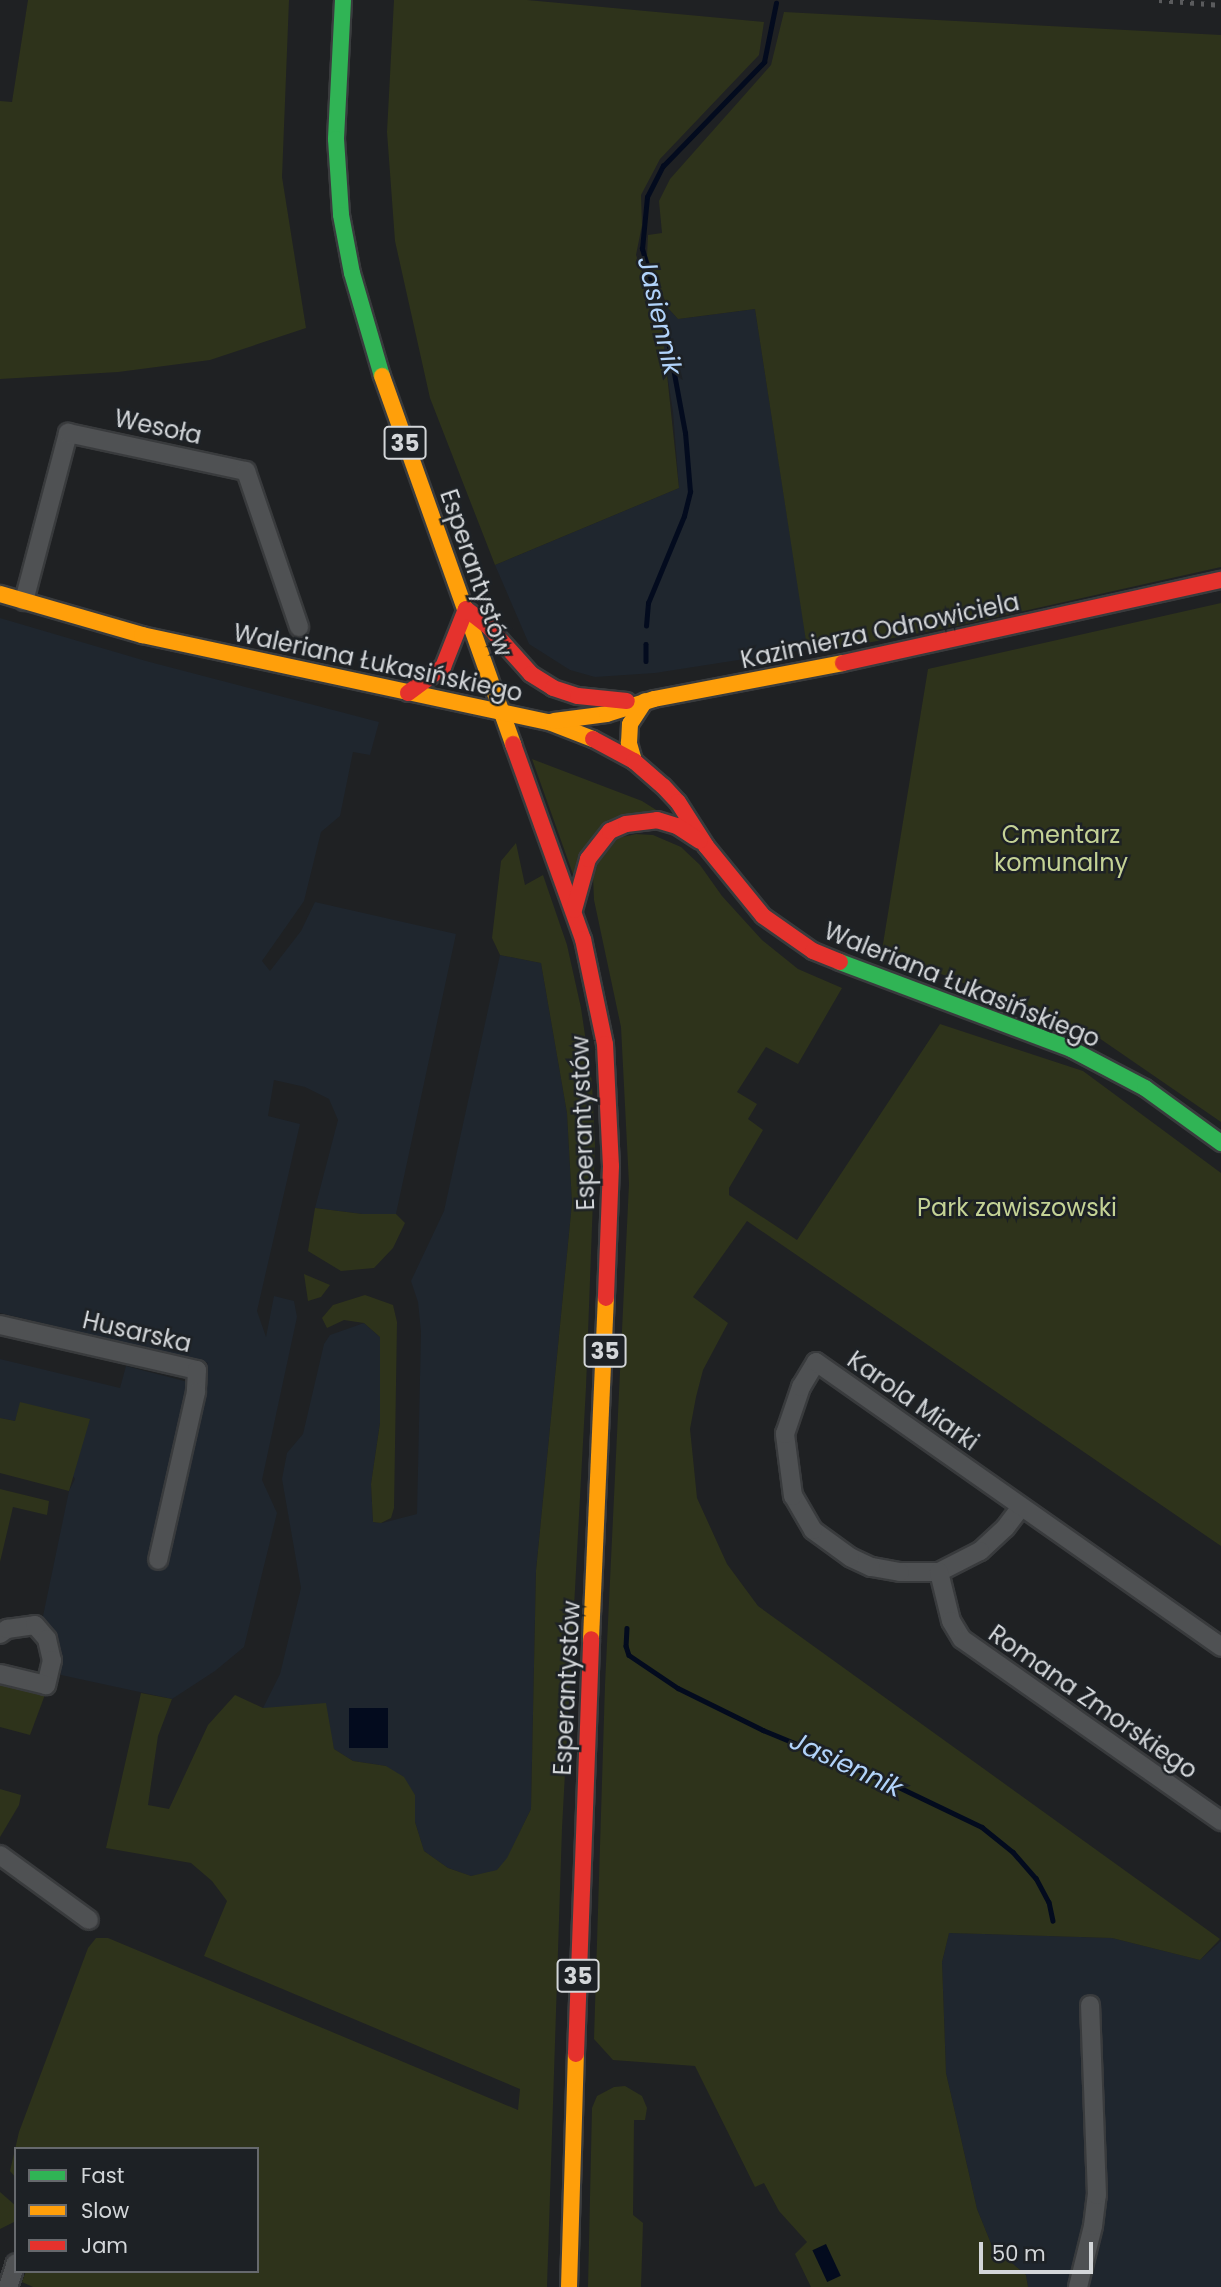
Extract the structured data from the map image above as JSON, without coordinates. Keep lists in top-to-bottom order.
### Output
{
  "streets": {
    "street": [
      "Wesoła",
      "35",
      "Esperantystów",
      "Kazimierza Odnowiciela",
      "Waleriana Łukasińskiego",
      "Husarska",
      "Karola Miarki",
      "Romana Zmorskiego"
    ]
  },
  "crossings": [
    ["Wesoła", "Waleriana Łukasińskiego"],
    ["Esperantystów", "Waleriana Łukasińskiego"],
    ["Kazimierza Odnowiciela", "Waleriana Łukasińskiego"],
    ["Karola Miarki", "Romana Zmorskiego"]
  ],
  "water": ["Jasiennik"],
  "parks": ["Cmentarz komunalny", "Park zawiszowski"],
  "legend": ["Fast", "Slow", "Jam"],
  "scale_bar": "50 m"
}
